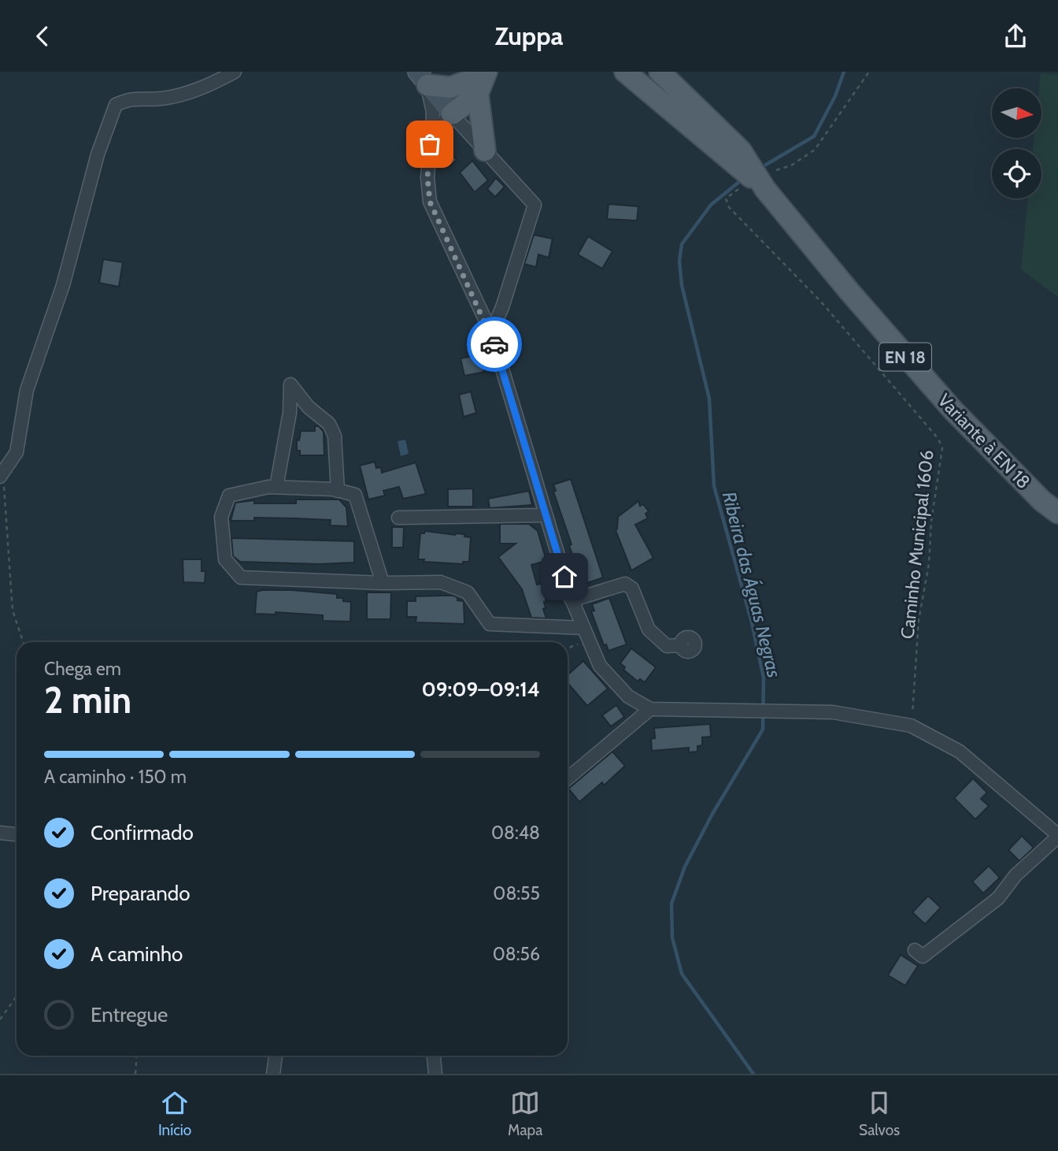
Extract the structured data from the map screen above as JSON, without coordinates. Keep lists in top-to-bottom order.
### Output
{
  "streets": {
    "main road": ["EN 18", "Variante à EN 18"],
    "path": ["Caminho Municipal 1606"]
  },
  "water": ["Ribeira das Águas Negras"],
  "north": "right",
  "page": {
    "header": "Zuppa",
    "heading": ["2 min", "Chega em", "09:09–09:14"],
    "bar": "A caminho · 150 m",
    "list": [
      ["Confirmado", "08:48"],
      ["Preparando", "08:55"],
      ["A caminho", "08:56"],
      "Entregue"
    ],
    "tabs": ["Início", "Mapa", "Salvos"]
  }
}
